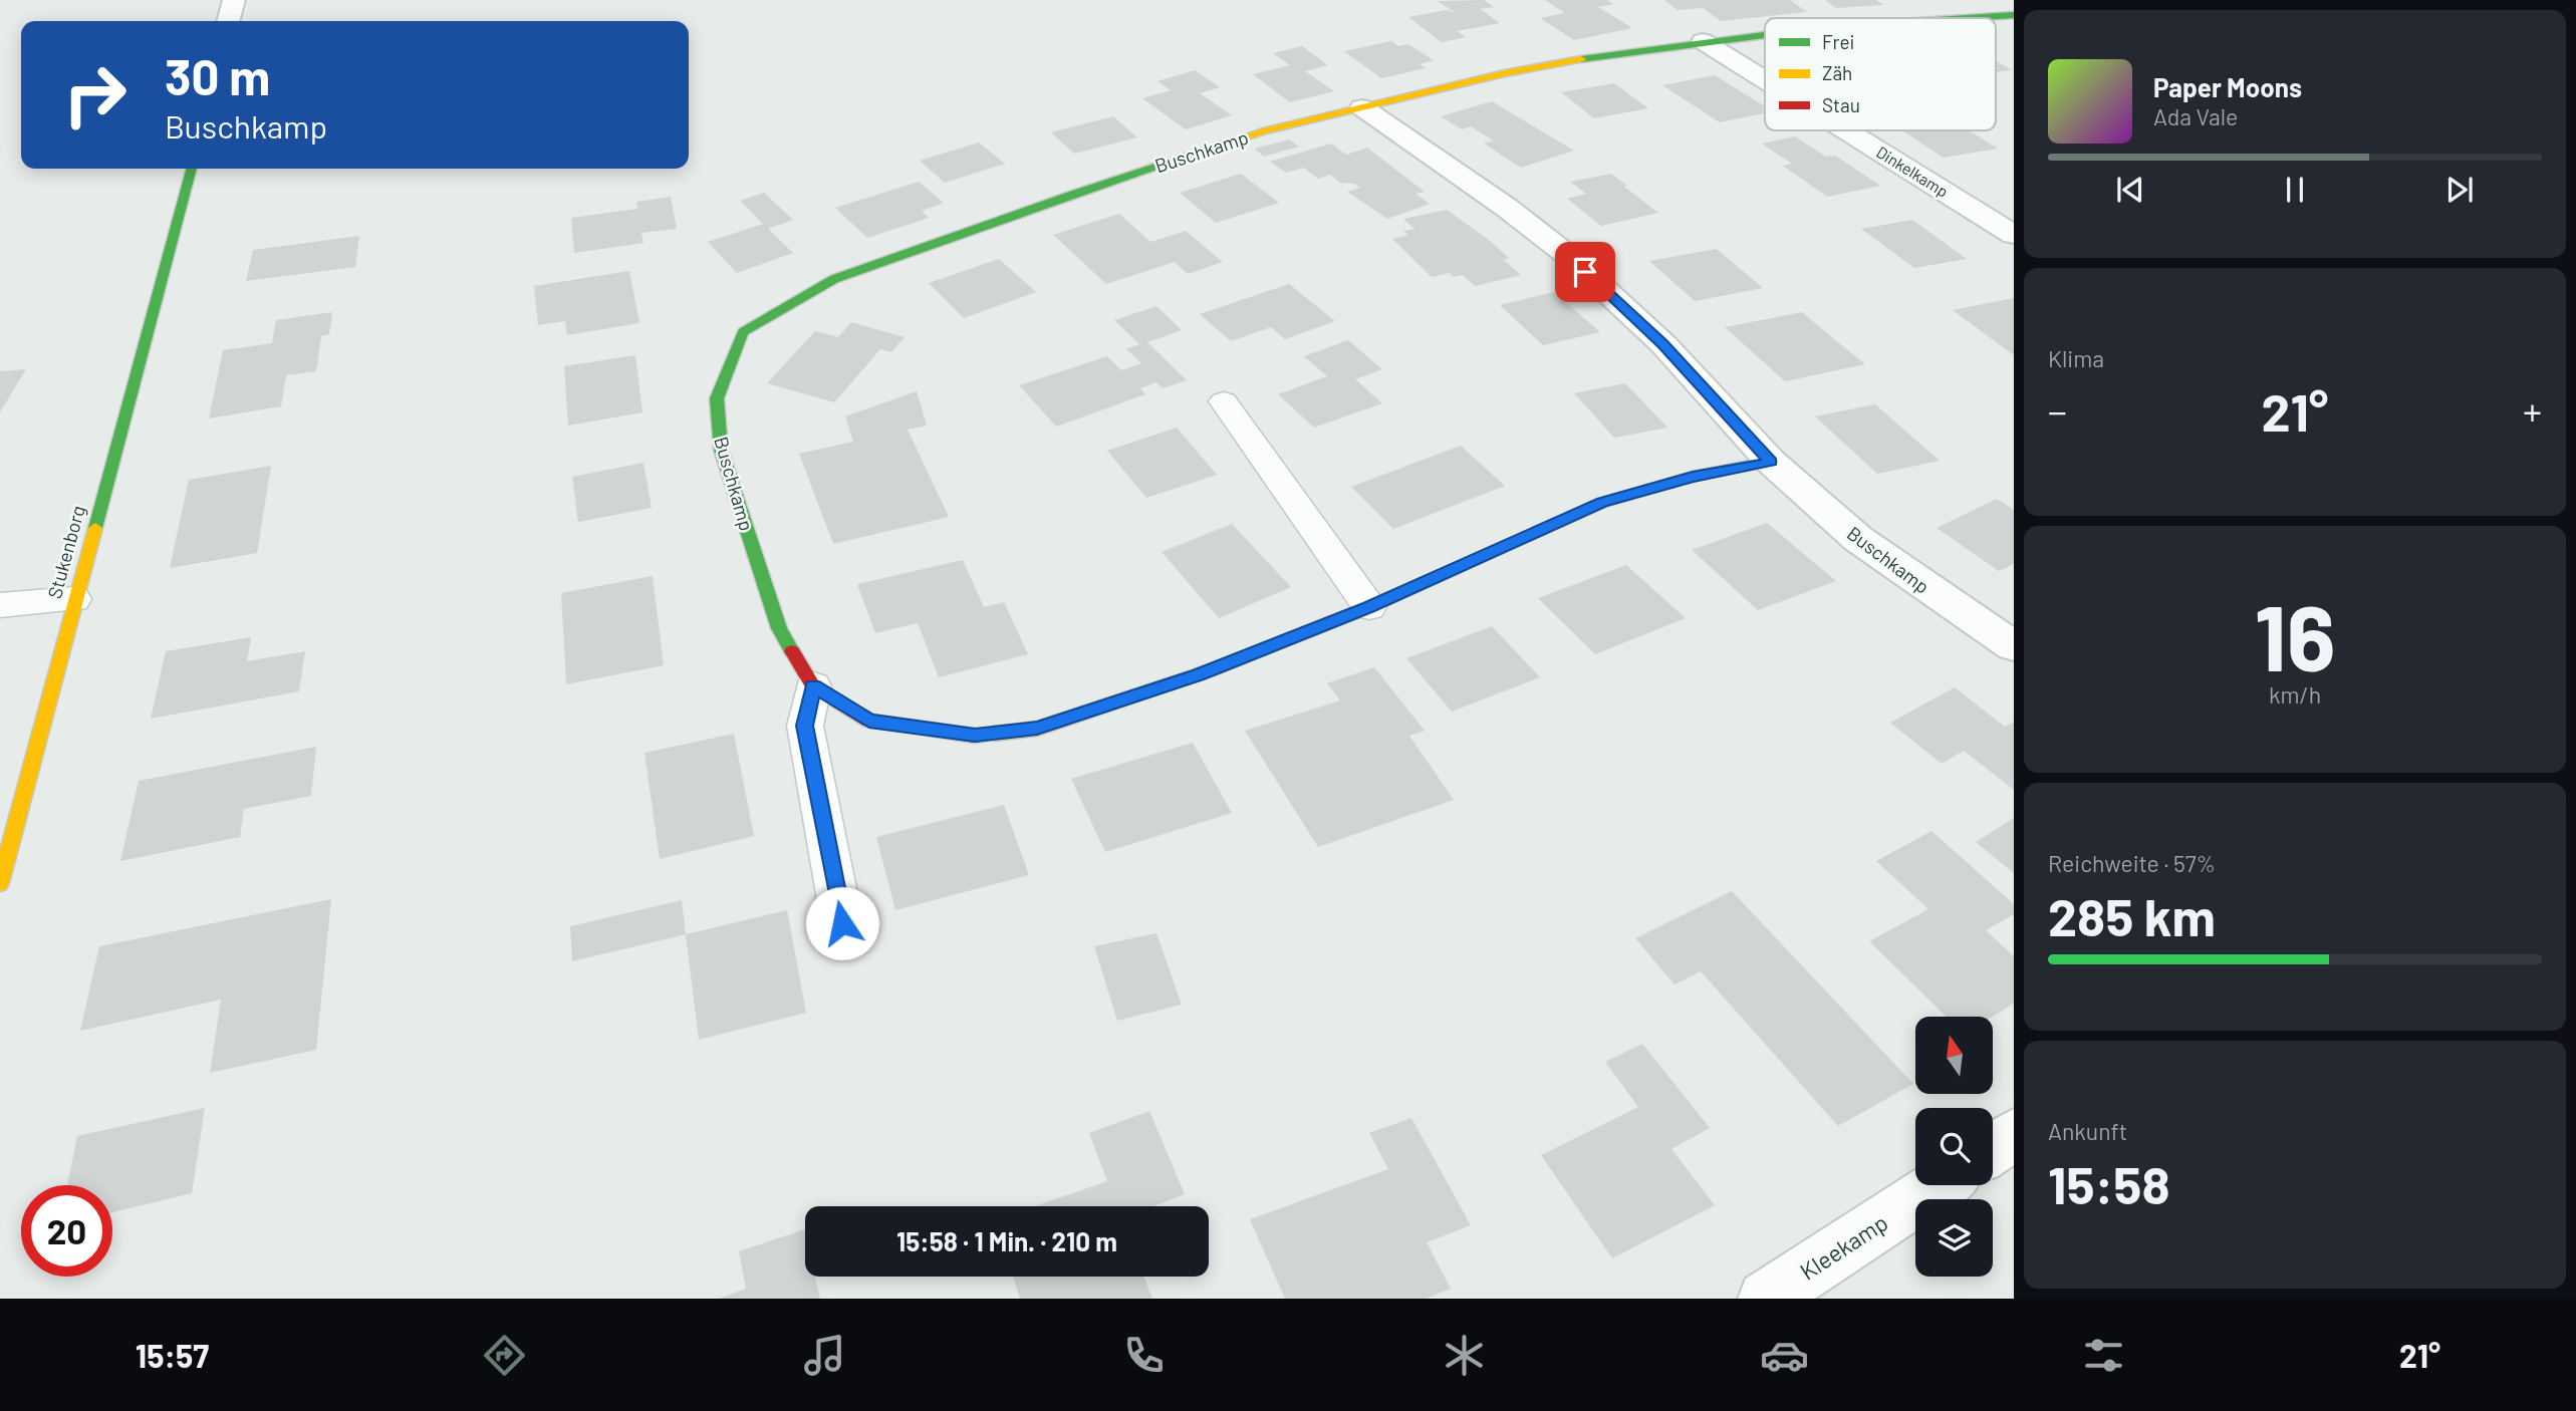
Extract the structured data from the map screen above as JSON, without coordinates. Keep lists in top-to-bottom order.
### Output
{
  "streets": {
    "street": [
      "Buschkamp",
      "Dinkelkamp",
      "Stukenborg",
      "Kleekamp"
    ]
  },
  "legend": ["Frei", "Zäh", "Stau"],
  "north": "top",
  "page": {
    "turn": ["30 m", "Buschkamp"],
    "song": ["Paper Moons", "Ada Vale"],
    "tile": [
      "Klima",
      ["16", "km/h"],
      ["Reichweite · 57%", "285 km"],
      ["Ankunft", "15:58"]
    ],
    "heat": ["−", "21°", "+"],
    "limit": "20",
    "trip": "15:58 · 1 Min. · 210 m",
    "tabs": ["15:57", "21°"]
  }
}
